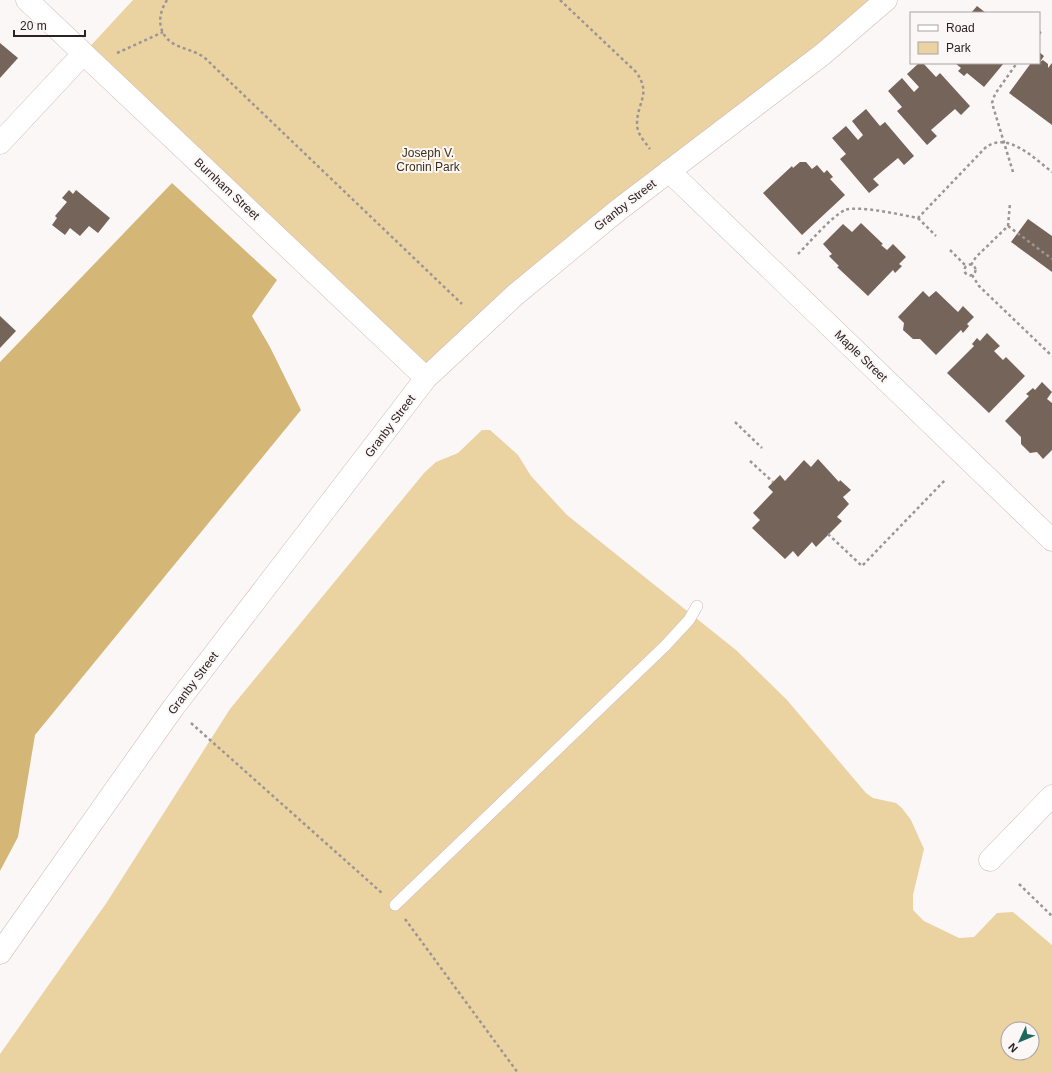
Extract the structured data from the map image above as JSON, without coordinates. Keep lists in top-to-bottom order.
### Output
{
  "streets": {
    "main road": ["Burnham Street", "Granby Street", "Maple Street"]
  },
  "crossings": [
    ["Burnham Street", "Granby Street"],
    ["Granby Street", "Maple Street"]
  ],
  "parks": ["Joseph V. Cronin Park"],
  "legend": ["Road", "Park"],
  "scale_bar": "20 m",
  "north": "bottom left"
}
